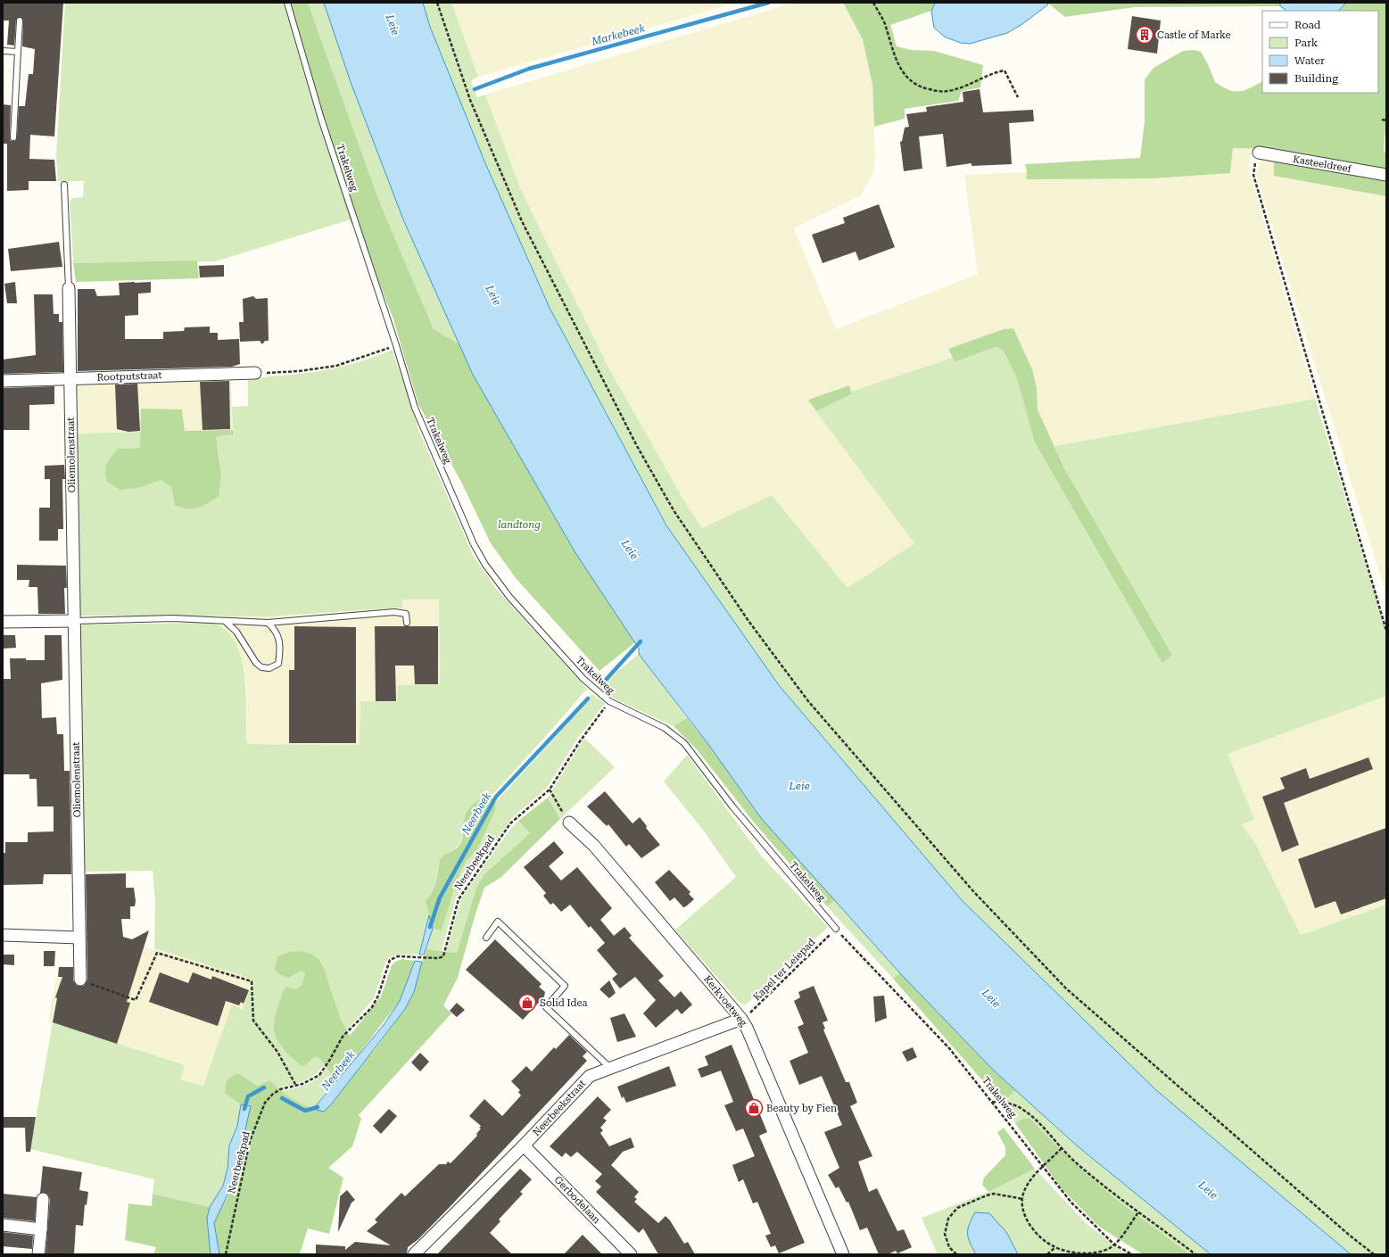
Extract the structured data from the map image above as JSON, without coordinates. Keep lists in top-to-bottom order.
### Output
{
  "streets": {
    "street": [
      "Kasteeldreef",
      "Rootputstraat",
      "Oliemolenstraat",
      "Kerkvoetweg",
      "Neerbeekstraat",
      "Gerbodelaan"
    ],
    "lane": ["Trakelweg"],
    "path": ["Neerbeekpad", "Kapel ter Leiepad"]
  },
  "crossings": [
    ["Trakelweg", "Neerbeekpad"],
    ["Trakelweg", "Kapel ter Leiepad"],
    ["Rootputstraat", "Oliemolenstraat"],
    ["Kapel ter Leiepad", "Kerkvoetweg"],
    ["Kapel ter Leiepad", "Neerbeekstraat"],
    ["Kerkvoetweg", "Neerbeekstraat"],
    ["Neerbeekstraat", "Gerbodelaan"]
  ],
  "water": ["Leie", "Markebeek", "Neerbeek"],
  "parks": ["landtong"],
  "places": {
    "building": ["Castle of Marke"],
    "shop": ["Solid Idea", "Beauty by Fien"]
  },
  "legend": [
    "Road",
    "Park",
    "Water",
    "Building"
  ]
}
